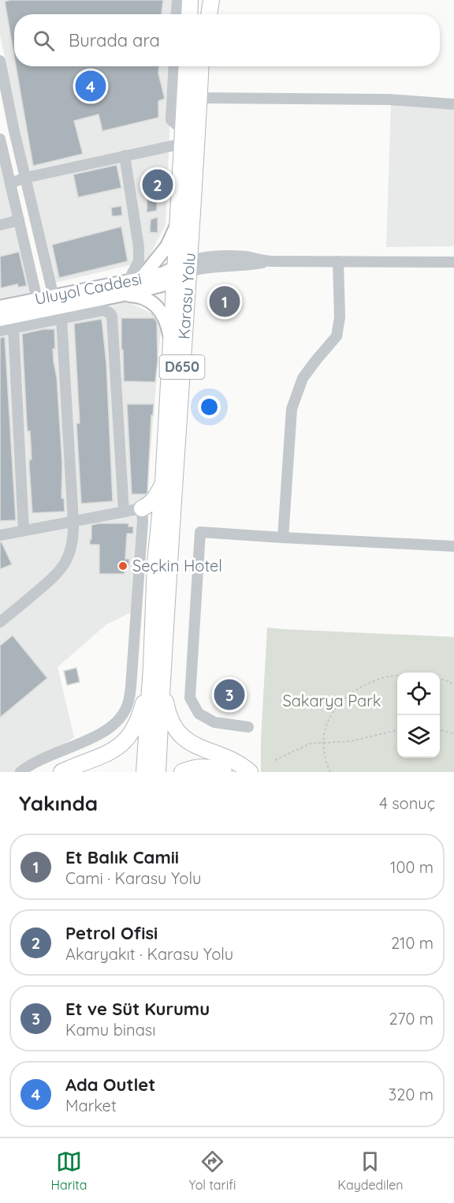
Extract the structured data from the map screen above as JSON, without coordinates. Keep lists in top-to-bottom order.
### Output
{
  "streets": {
    "highway": ["Karasu Yolu", "D650"],
    "main road": ["Uluyol Caddesi"]
  },
  "crossings": [
    ["Uluyol Caddesi", "Karasu Yolu"],
    ["Karasu Yolu", "D650"]
  ],
  "parks": ["Sakarya Park"],
  "places": ["Seçkin Hotel"],
  "page": {
    "search": "Burada ara",
    "pins": [
      "4",
      "2",
      "1",
      "3"
    ],
    "heading": ["Yakında", "4 sonuç"],
    "list": [
      {
        "mark": "1",
        "name": "Et Balık Camii",
        "note": "Cami · Karasu Yolu",
        "value": "100 m"
      },
      {
        "mark": "2",
        "name": "Petrol Ofisi",
        "note": "Akaryakıt · Karasu Yolu",
        "value": "210 m"
      },
      {
        "mark": "3",
        "name": "Et ve Süt Kurumu",
        "note": "Kamu binası",
        "value": "270 m"
      },
      {
        "mark": "4",
        "name": "Ada Outlet",
        "note": "Market",
        "value": "320 m"
      }
    ],
    "nav": ["Harita", "Yol tarifi", "Kaydedilen"]
  }
}
